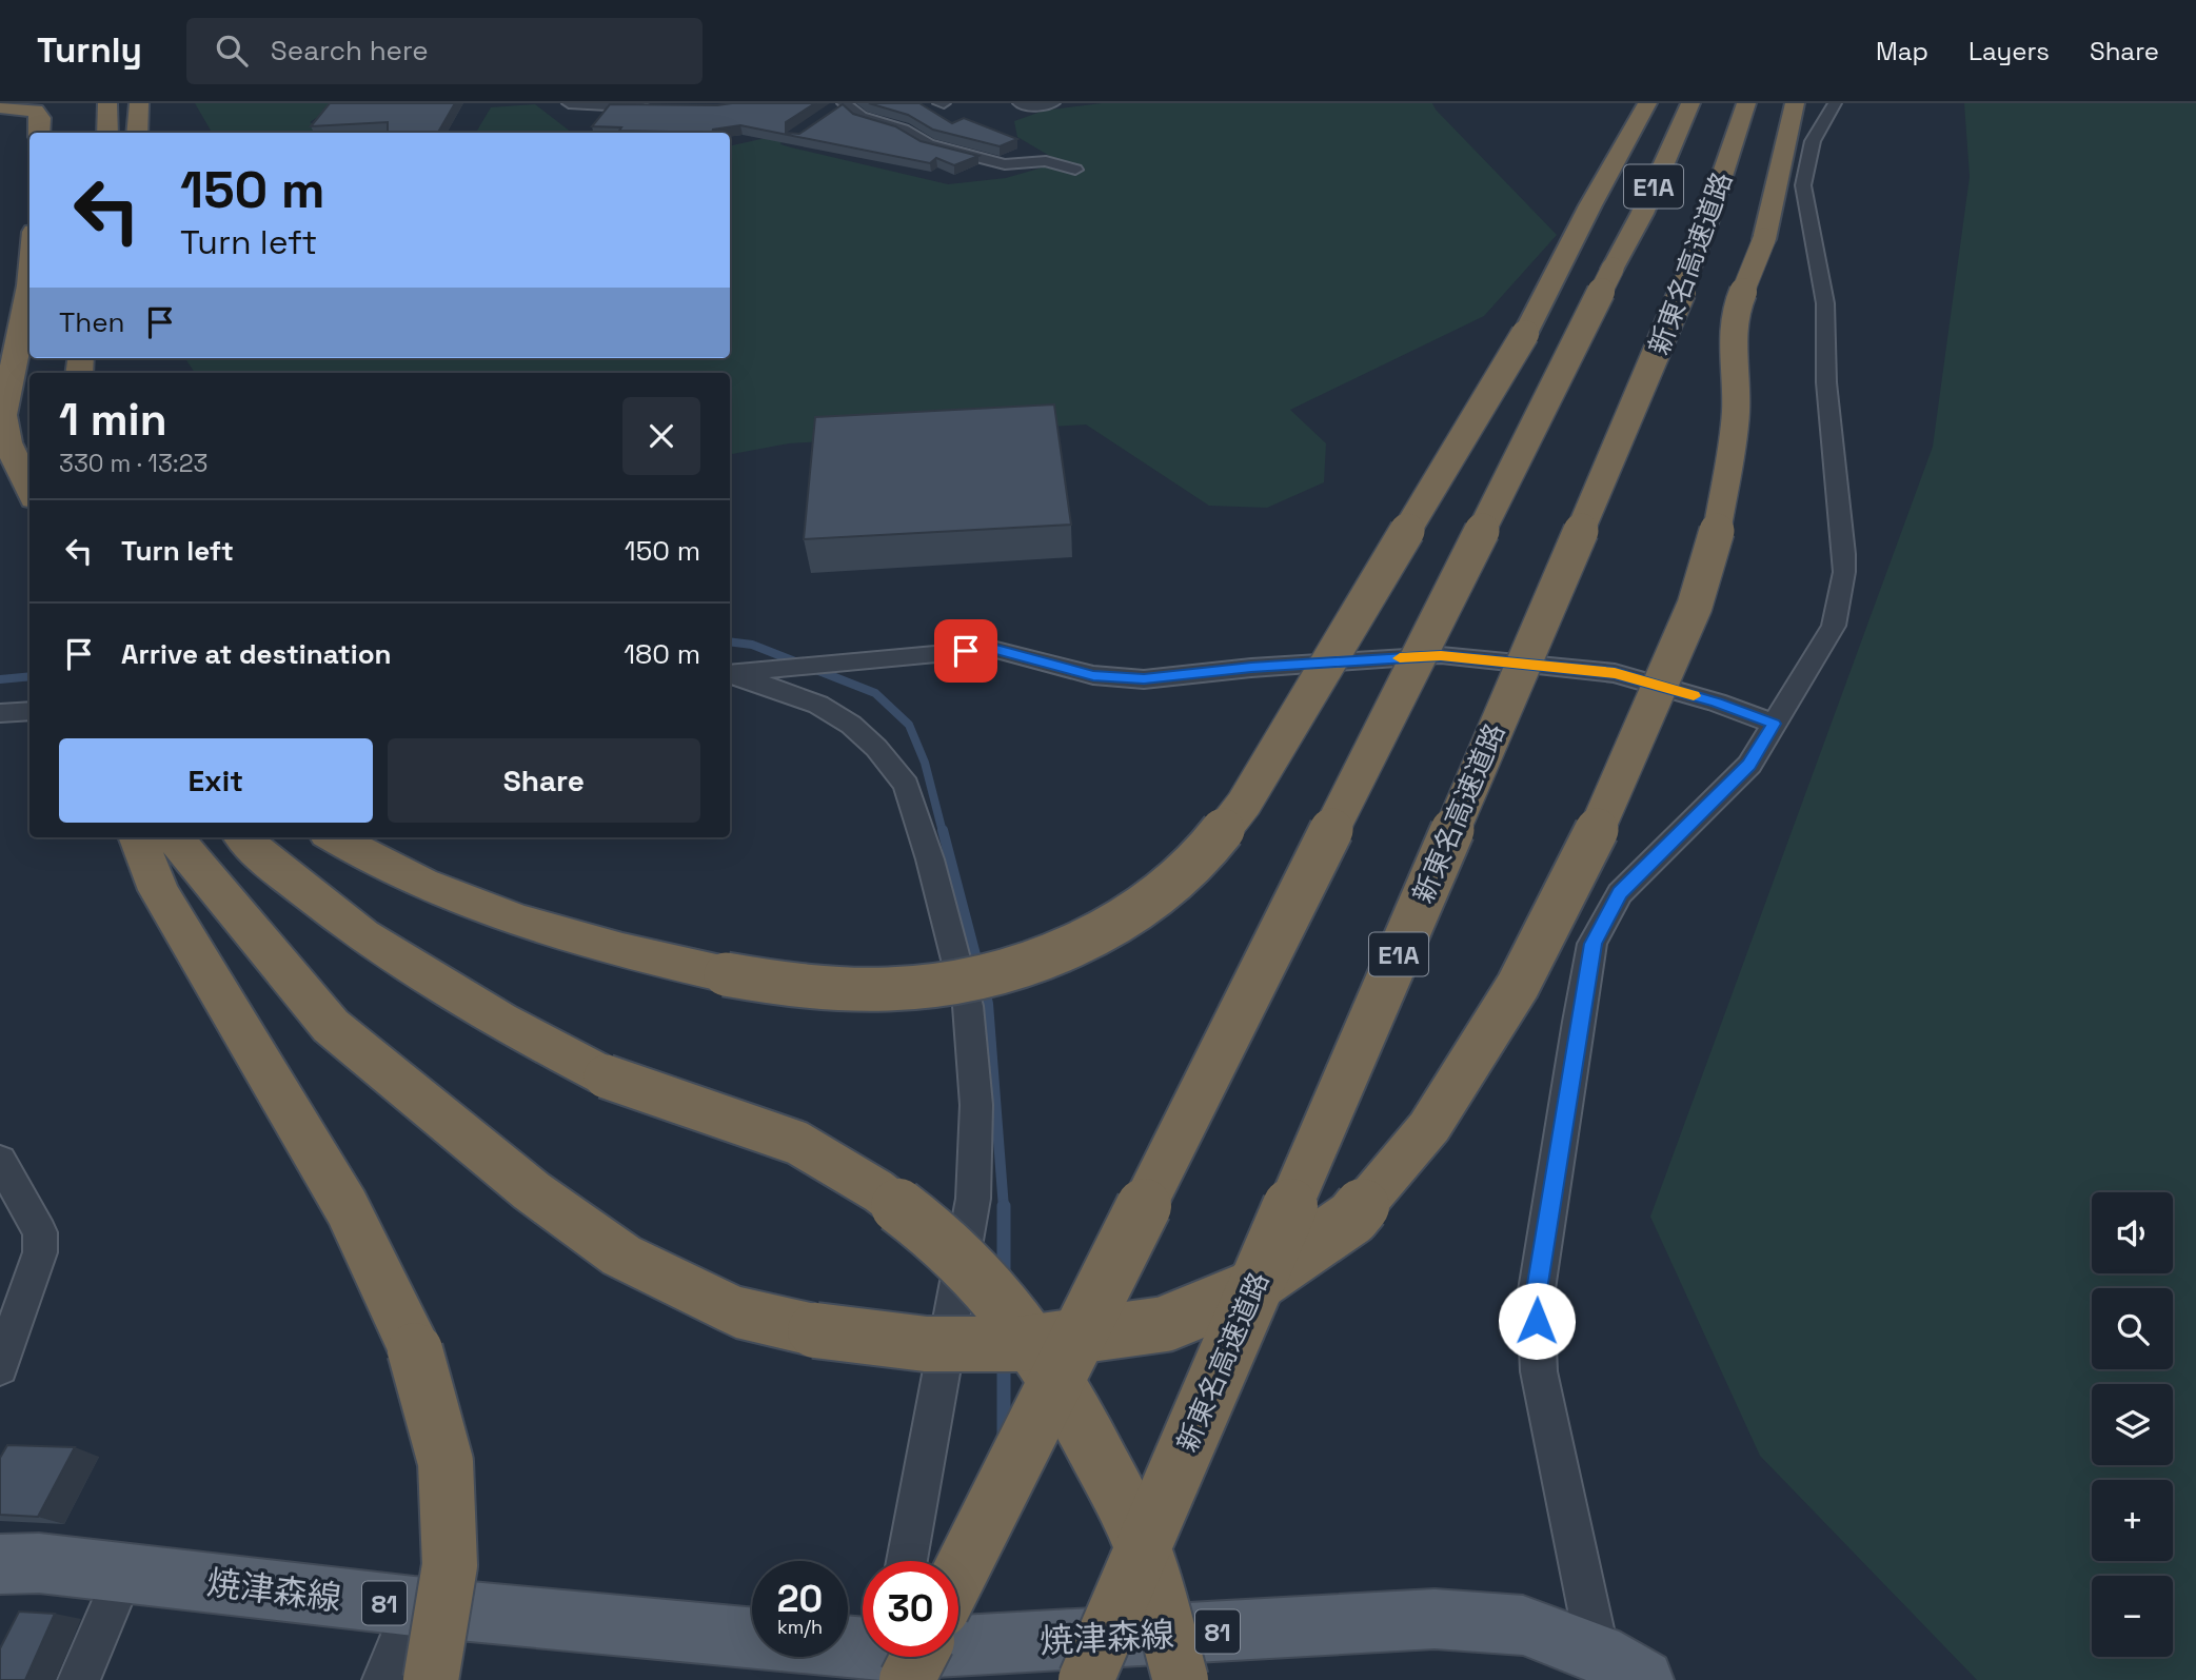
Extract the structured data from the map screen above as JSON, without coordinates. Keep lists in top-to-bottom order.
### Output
{
  "streets": {
    "highway": ["E1A", "新東名高速道路"],
    "main road": ["焼津森線", "81"]
  },
  "page": {
    "header": "Turnly",
    "search": "Search here",
    "nav": ["Map", "Layers", "Share"],
    "turn": ["150 m", "Turn left"],
    "then": "Then",
    "heading": ["1 min", "330 m · 13:23"],
    "list": [
      {
        "name": "Turn left",
        "value": "150 m"
      },
      {
        "name": "Arrive at destination",
        "value": "180 m"
      }
    ],
    "buttons": ["Exit", "Share"],
    "map_buttons": ["+", "−"],
    "speed": "20 km/h",
    "limit": "30"
  }
}
